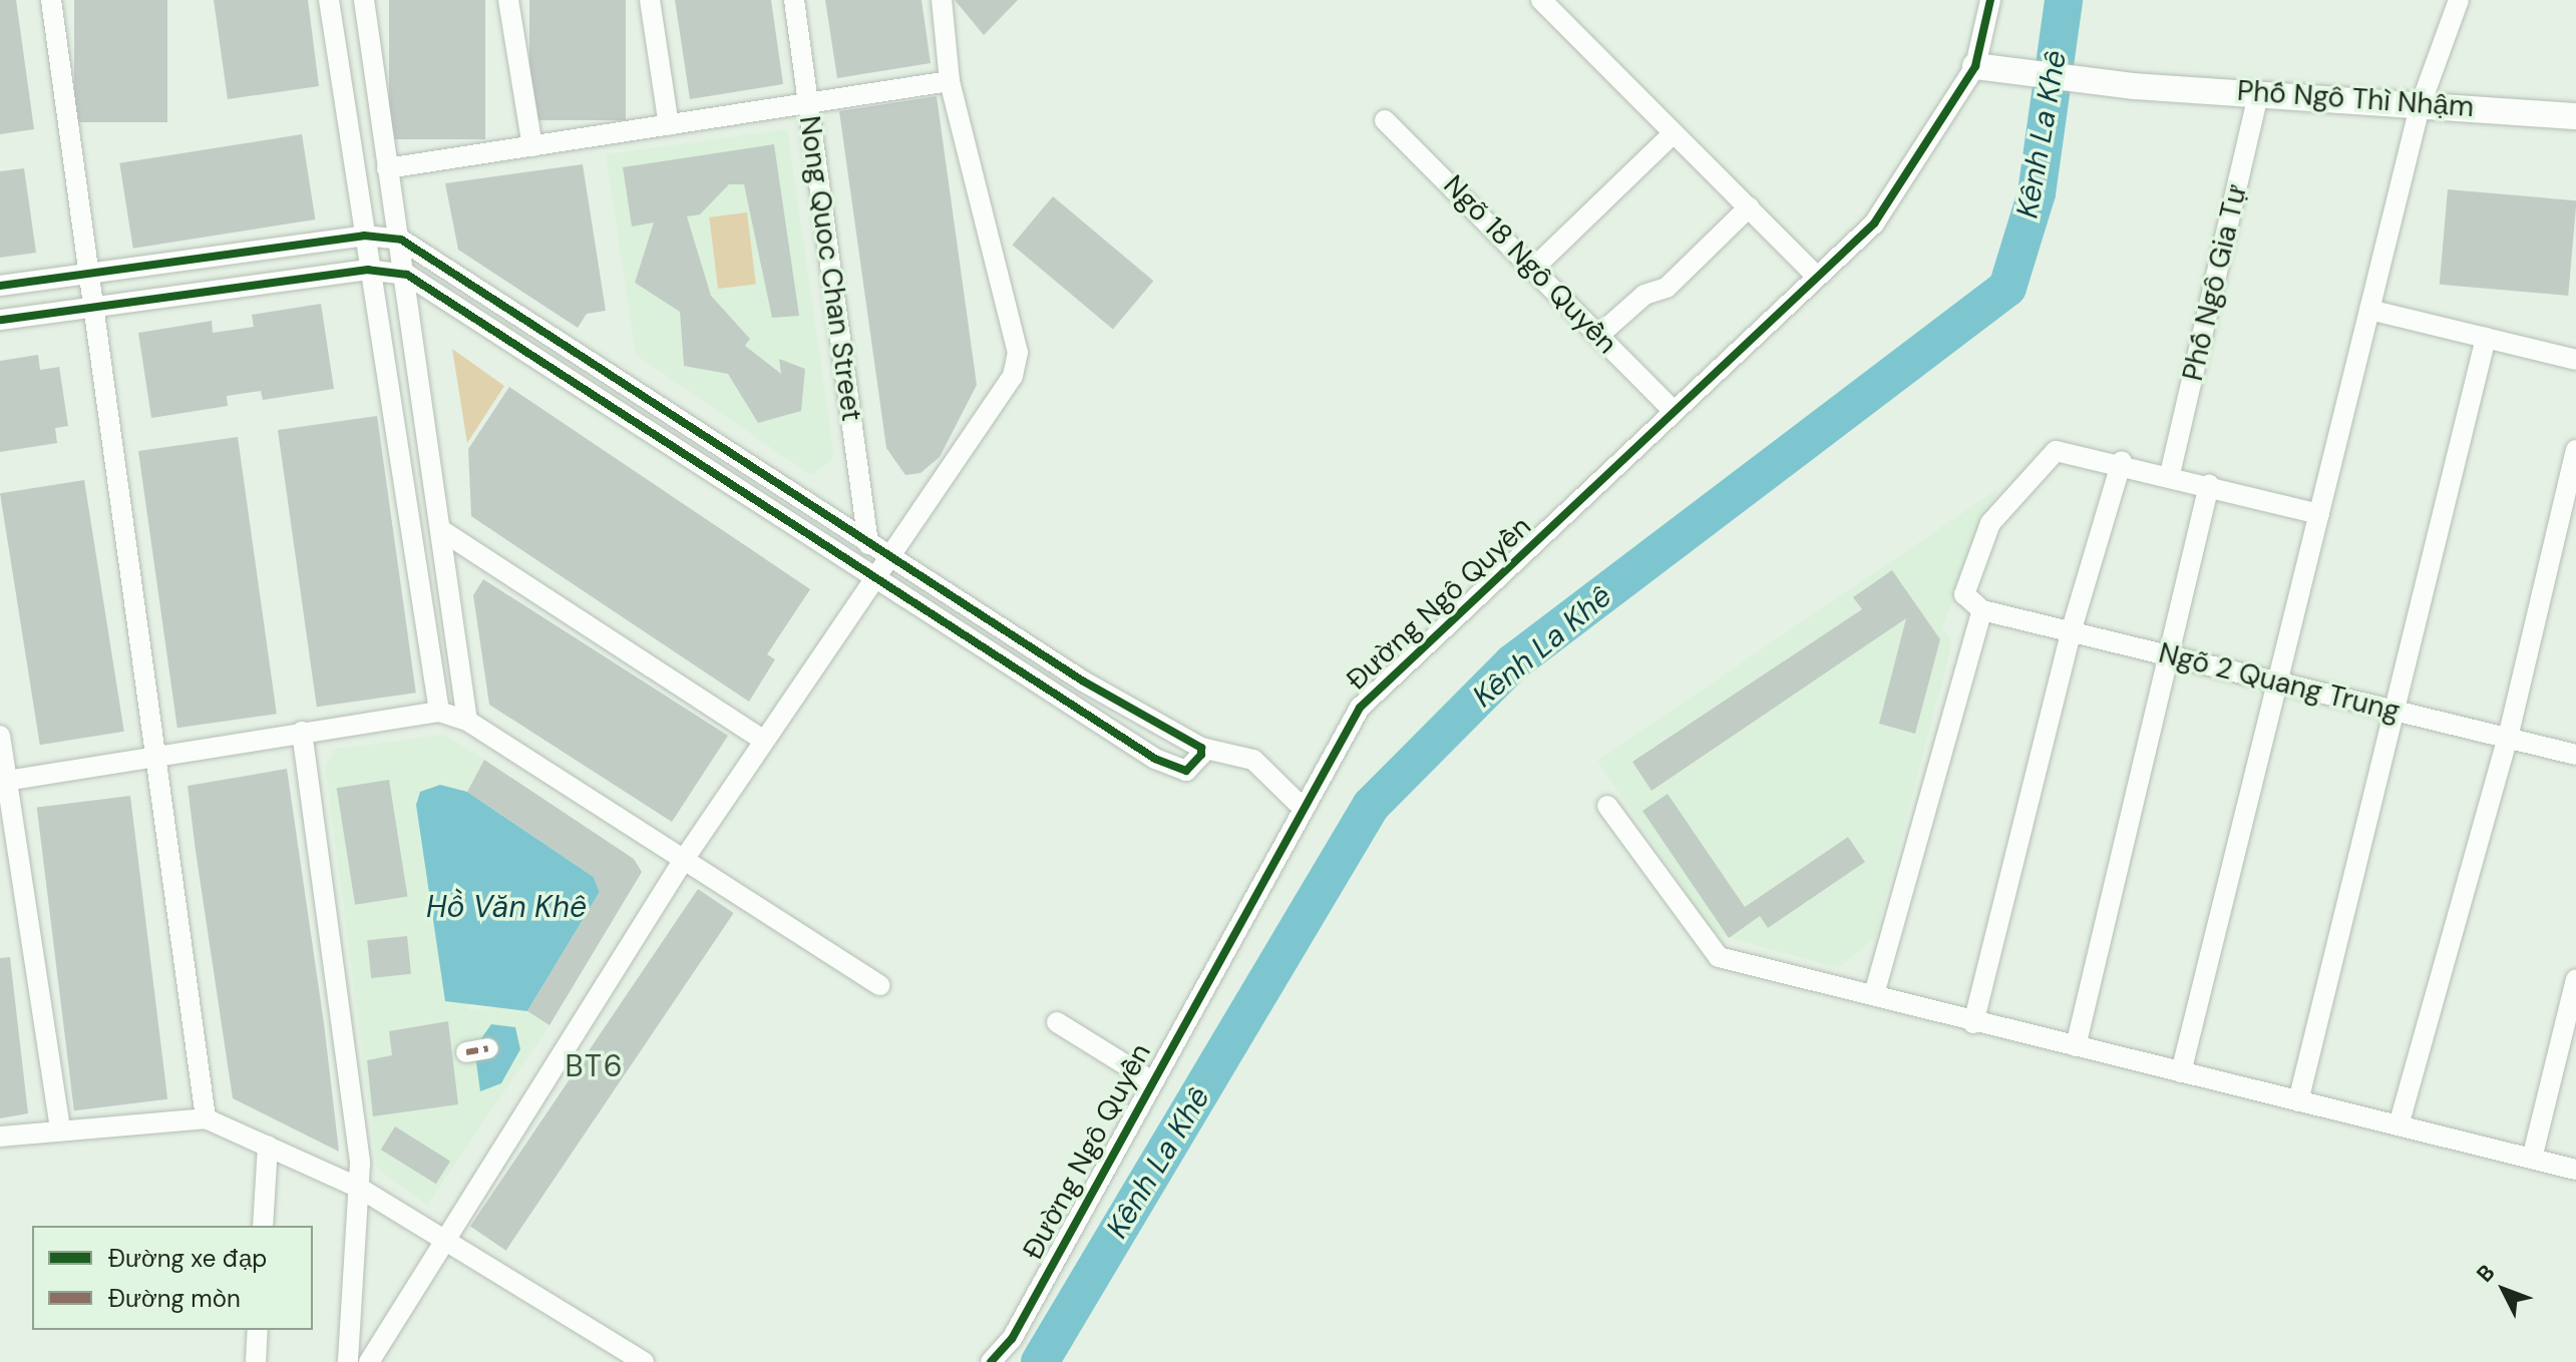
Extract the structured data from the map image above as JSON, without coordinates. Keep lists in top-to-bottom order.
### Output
{
  "streets": {
    "main road": ["Phố Ngô Thì Nhậm"],
    "street": [
      "Ngõ 18 Ngô Quyền",
      "Nong Quoc Chan Street",
      "Phố Ngô Gia Tự",
      "Đường Ngô Quyền",
      "Ngõ 2 Quang Trung"
    ]
  },
  "crossings": [
    ["Phố Ngô Thì Nhậm", "Phố Ngô Gia Tự"],
    ["Phố Ngô Thì Nhậm", "Đường Ngô Quyền"],
    ["Ngõ 18 Ngô Quyền", "Đường Ngô Quyền"]
  ],
  "districts": ["BT6"],
  "water": ["Kênh La Khê", "Hồ Văn Khê"],
  "legend": ["Đường xe đạp", "Đường mòn"],
  "north": "top left"
}
